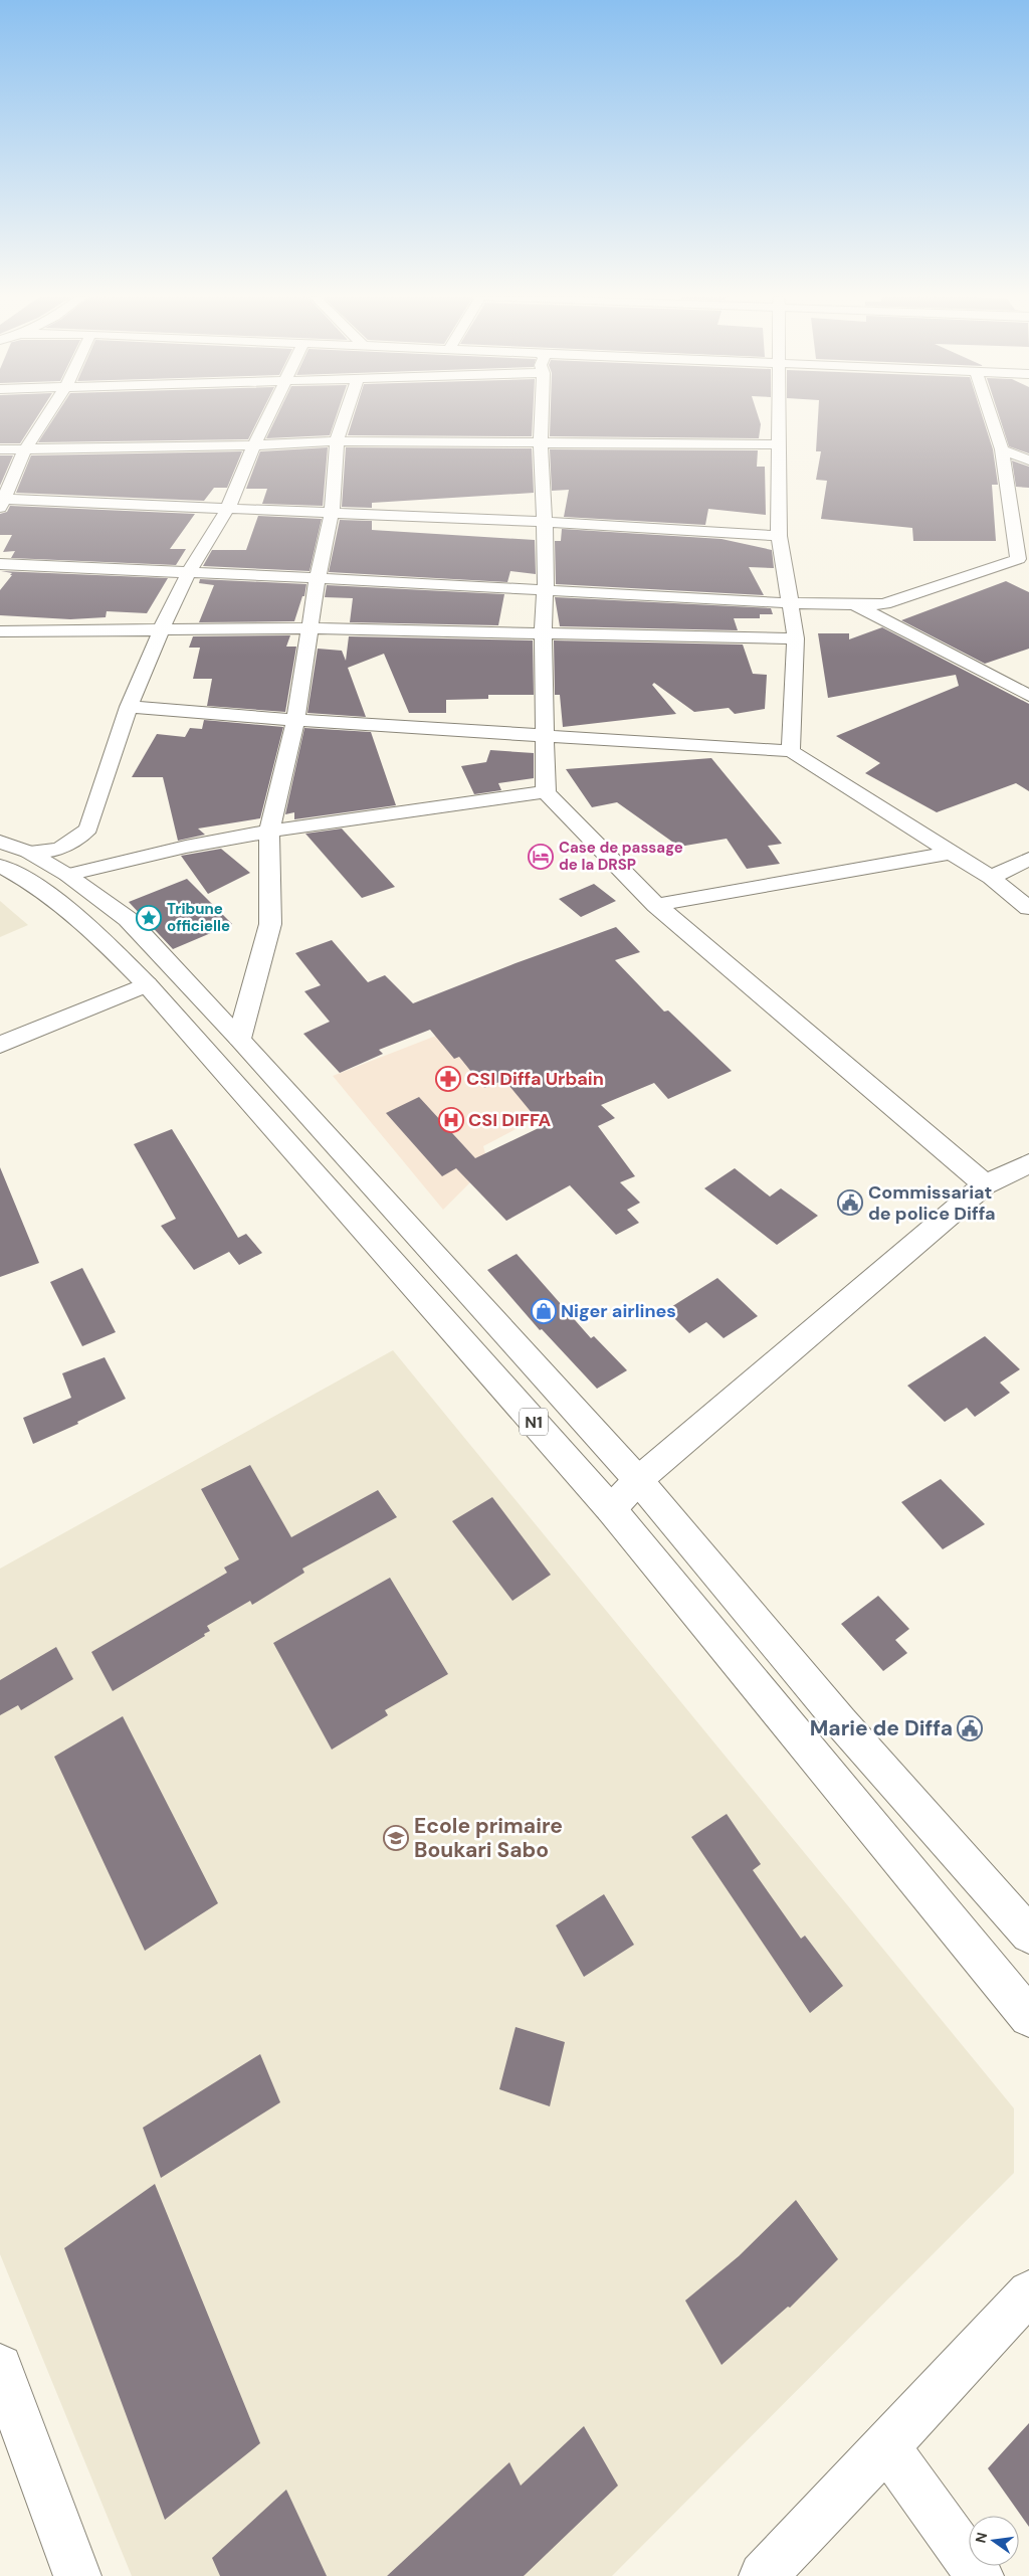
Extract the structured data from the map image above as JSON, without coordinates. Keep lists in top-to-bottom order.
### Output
{
  "streets": {
    "main road": ["N1"]
  },
  "places": {
    "hotel": ["Case de passage de la DRSP"],
    "place": ["Tribune officielle"],
    "pharmacy": ["CSI Diffa Urbain"],
    "hospital": ["CSI DIFFA"],
    "public building": ["Commissariat de police Diffa", "Marie de Diffa"],
    "shop": ["Niger airlines"],
    "school or university": ["Ecole primaire Boukari Sabo"]
  },
  "north": "left"
}
